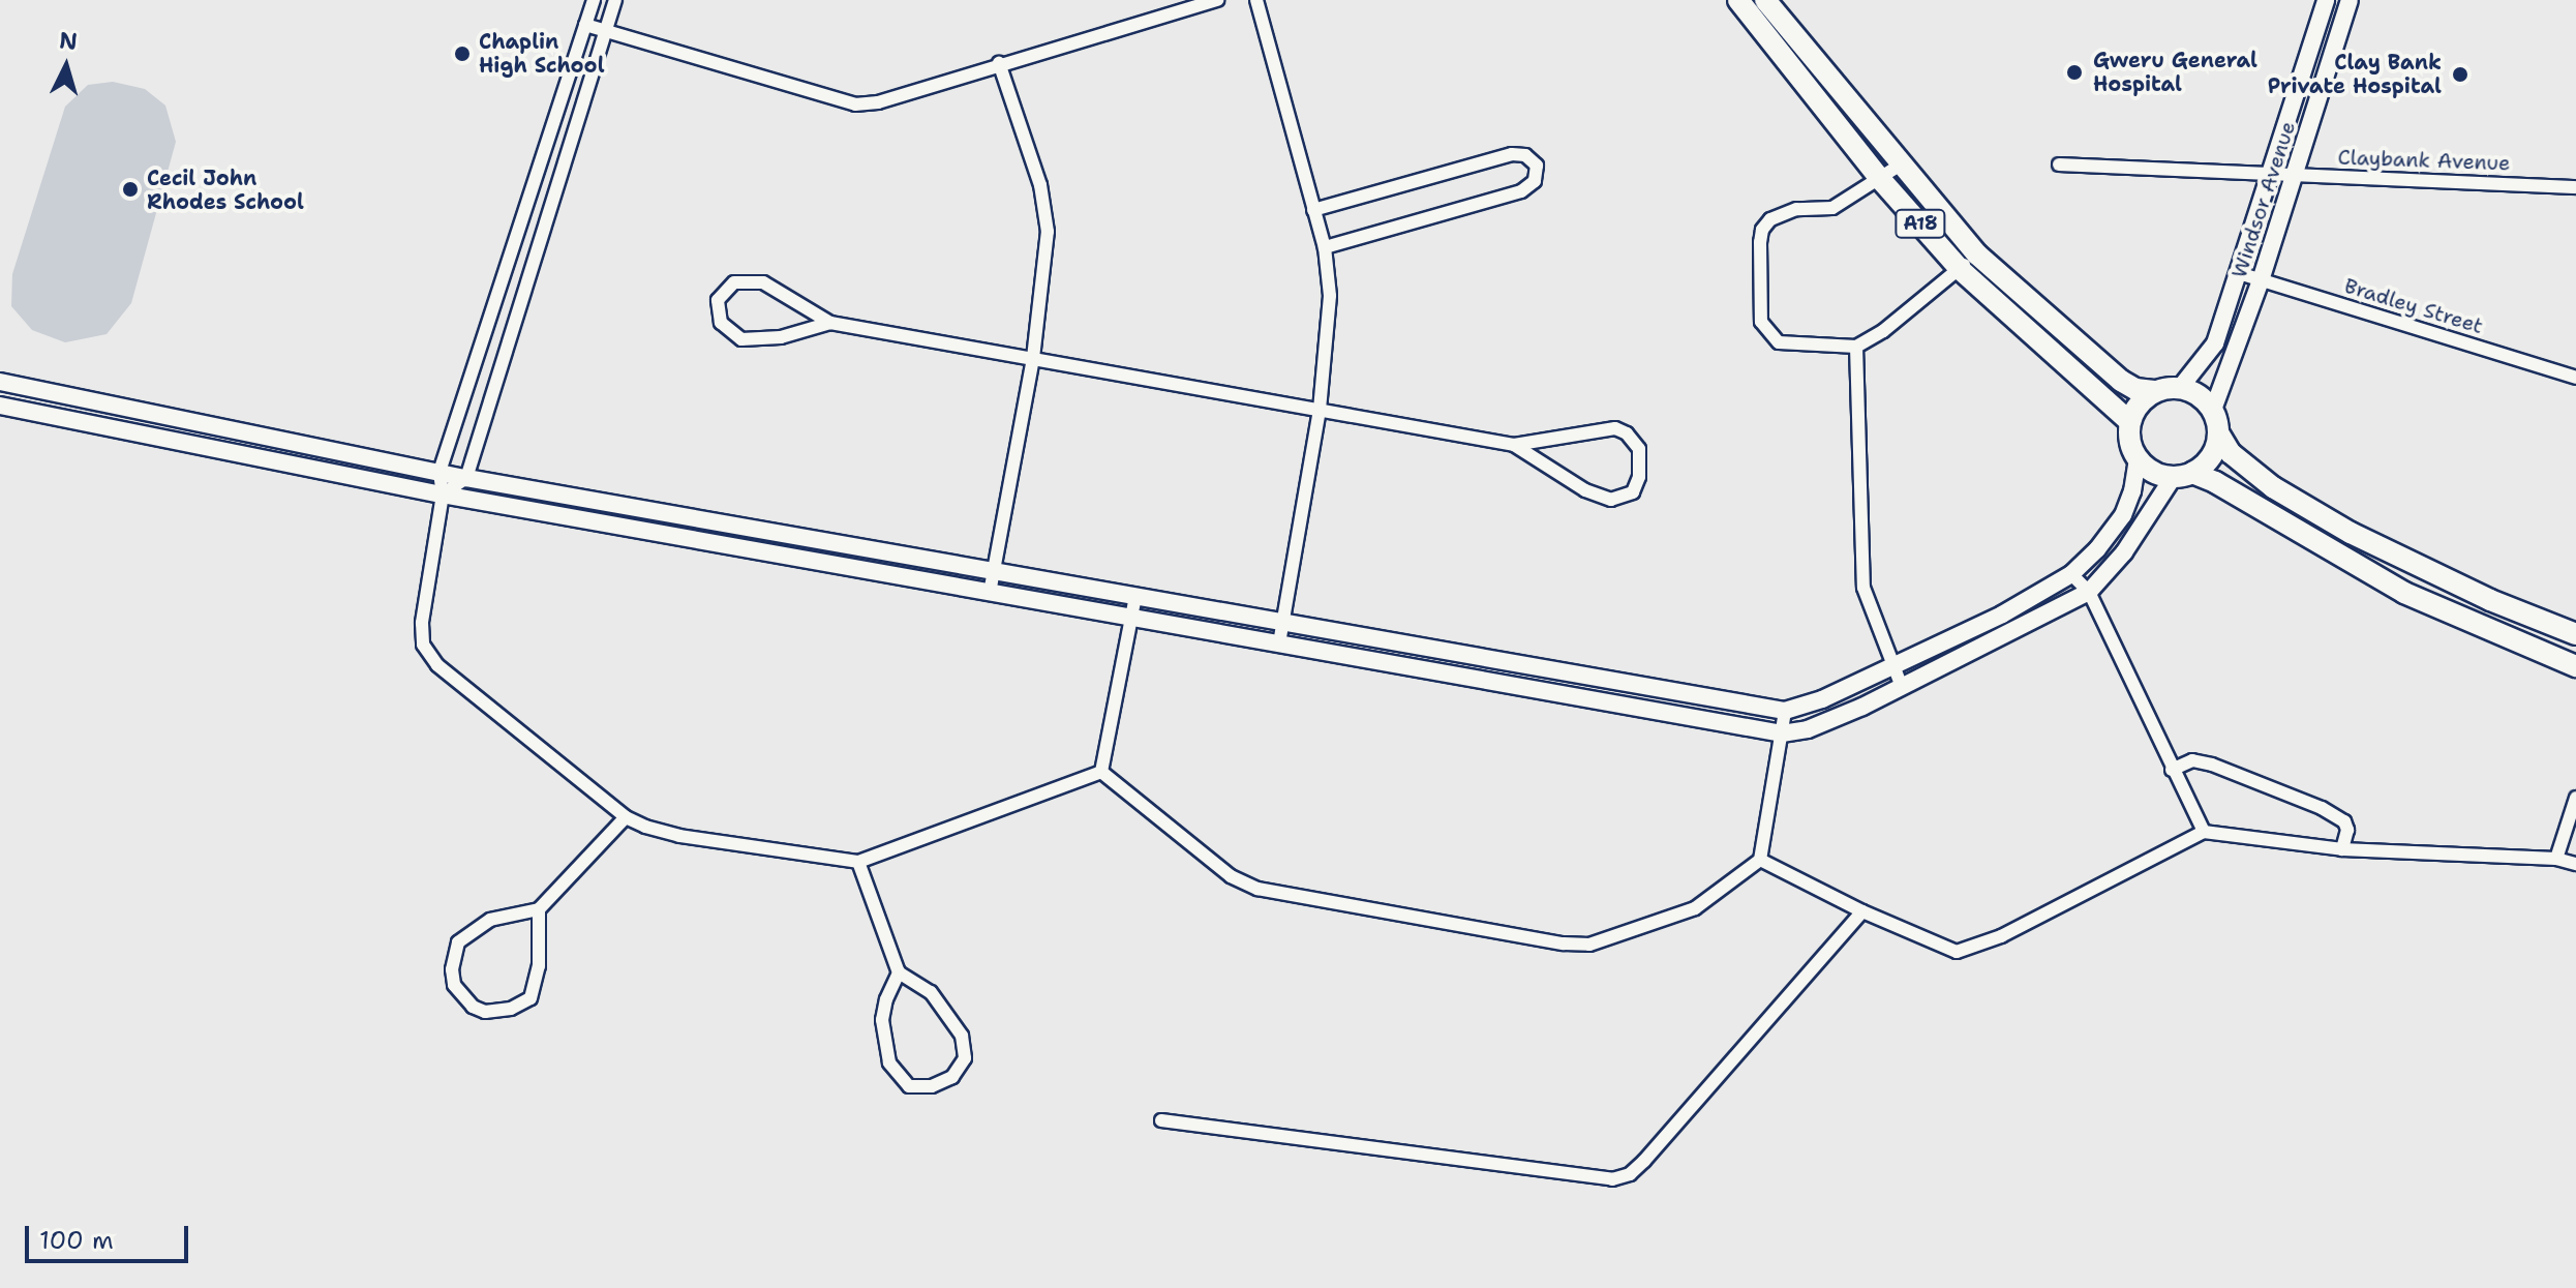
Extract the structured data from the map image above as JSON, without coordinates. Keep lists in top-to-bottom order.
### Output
{
  "streets": {
    "highway": ["A18"],
    "main road": ["Windsor Avenue"],
    "street": ["Claybank Avenue", "Bradley Street"]
  },
  "crossings": [
    ["Claybank Avenue", "Windsor Avenue"],
    ["Windsor Avenue", "A18"],
    ["Windsor Avenue", "Bradley Street"]
  ],
  "places": [
    "Chaplin High School",
    "Gweru General Hospital",
    "Clay Bank Private Hospital",
    "Cecil John Rhodes School"
  ],
  "scale_bar": "100 m",
  "north": "top"
}
